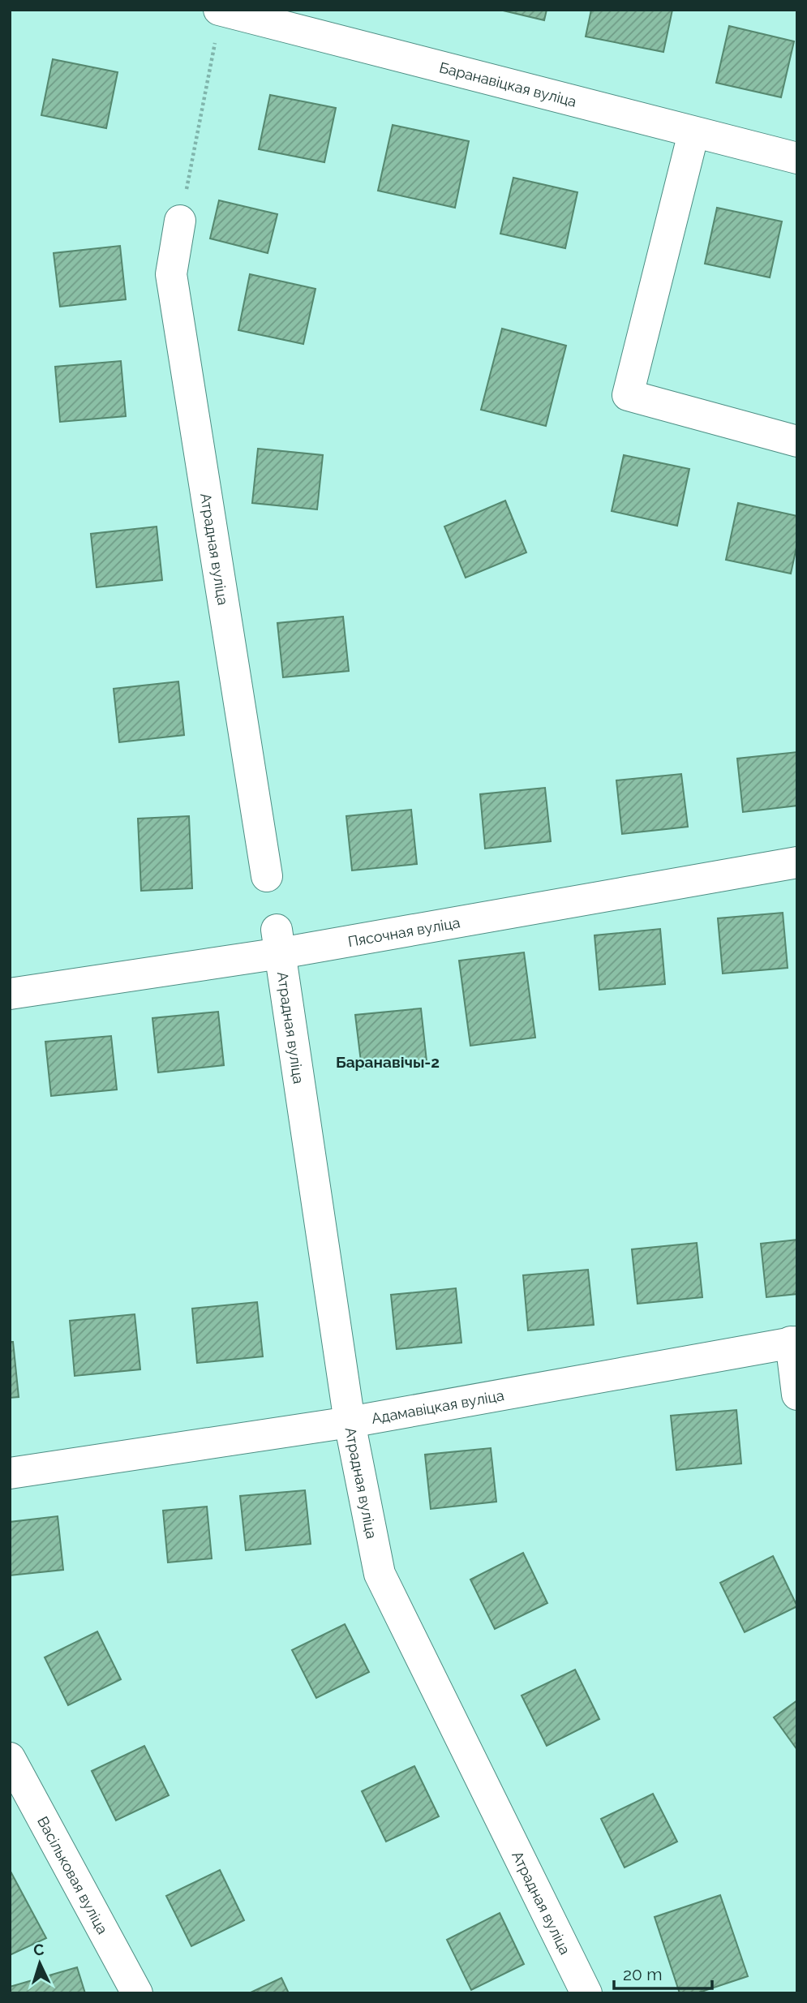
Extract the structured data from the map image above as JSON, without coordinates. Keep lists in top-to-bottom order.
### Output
{
  "streets": {
    "street": [
      "Баранавіцкая вуліца",
      "Атрадная вуліца",
      "Пясочная вуліца",
      "Адамавіцкая вуліца",
      "Васільковая вуліца"
    ]
  },
  "crossings": [
    ["Атрадная вуліца", "Пясочная вуліца"],
    ["Атрадная вуліца", "Адамавіцкая вуліца"]
  ],
  "districts": ["Баранавічы-2"],
  "scale_bar": "20 m",
  "north": "top"
}
